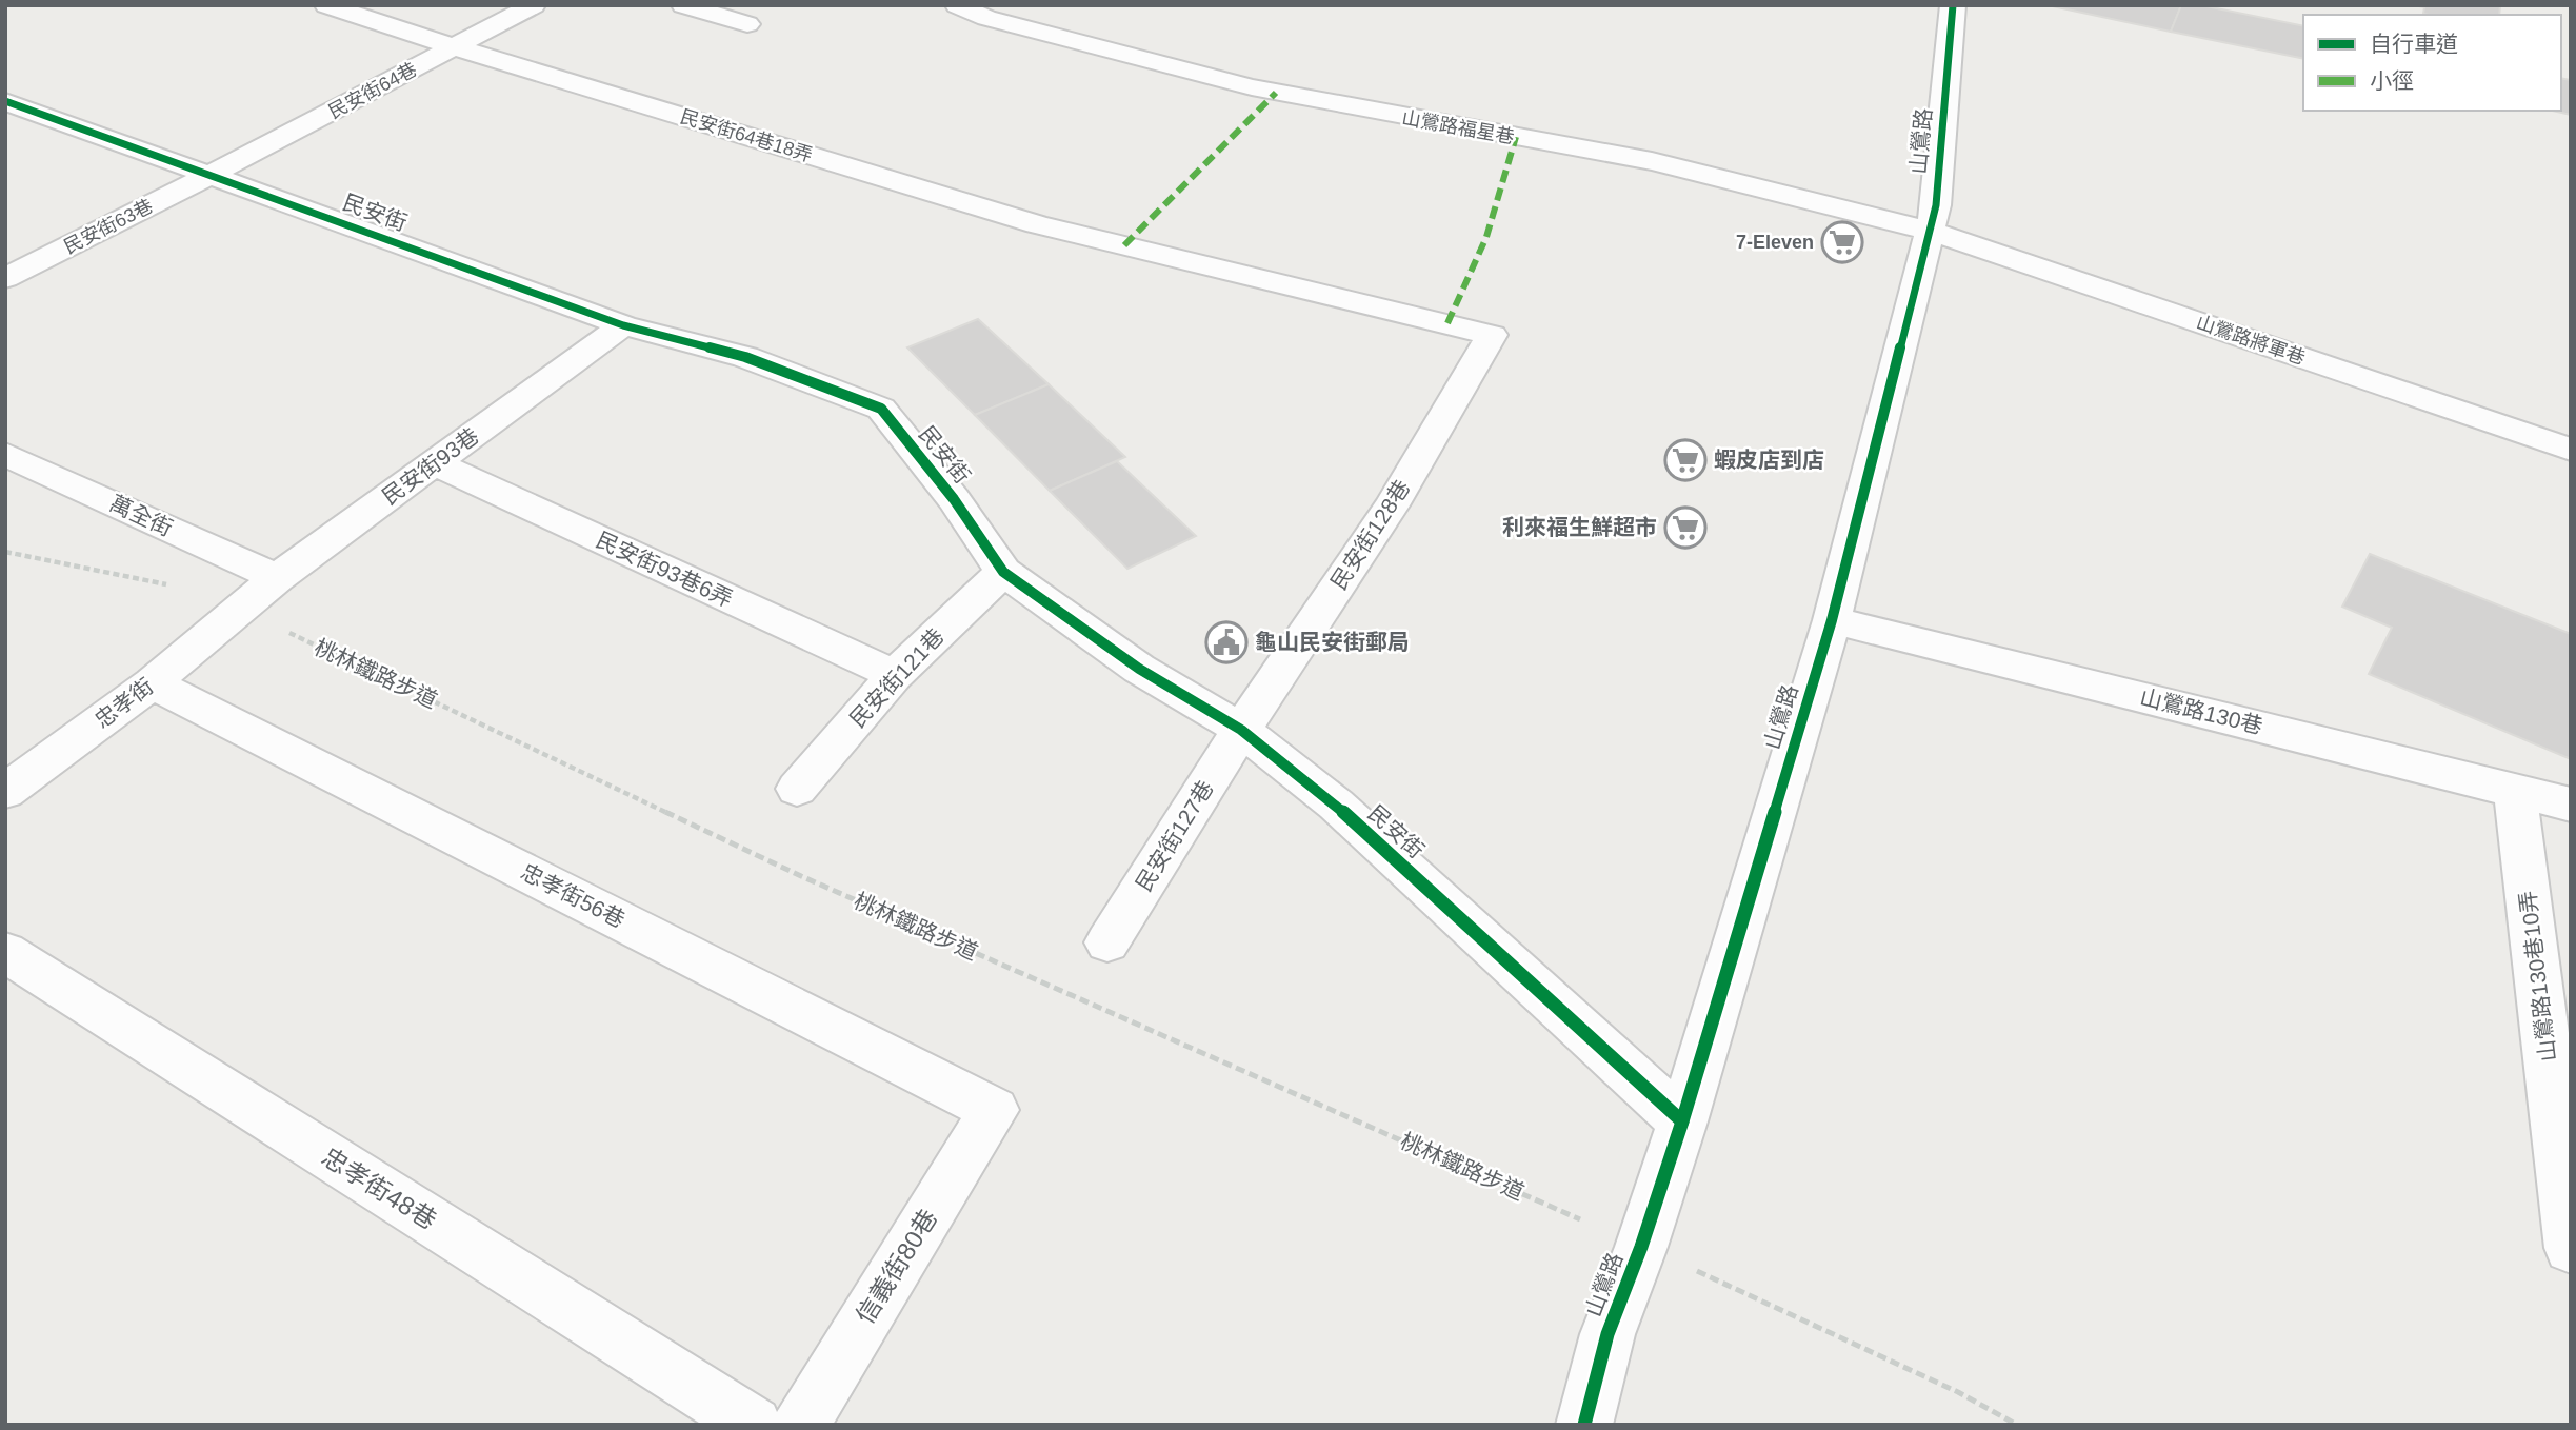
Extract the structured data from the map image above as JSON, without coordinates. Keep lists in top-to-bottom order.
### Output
{
  "streets": {
    "street": [
      "民安街64巷",
      "山鶯路福星巷",
      "民安街64巷18弄",
      "山鶯路",
      "民安街",
      "民安街63巷",
      "山鶯路將軍巷",
      "民安街93巷",
      "萬全街",
      "民安街128巷",
      "民安街93巷6弄",
      "民安街121巷",
      "忠孝街",
      "山鶯路130巷",
      "民安街127巷",
      "忠孝街56巷",
      "山鶯路130巷10弄",
      "忠孝街48巷",
      "信義街80巷"
    ],
    "path": ["桃林鐵路步道"]
  },
  "crossings": [
    ["民安街64巷", "民安街64巷18弄"],
    ["民安街64巷", "民安街"],
    ["民安街64巷", "民安街63巷"],
    ["山鶯路福星巷", "山鶯路"],
    ["山鶯路福星巷", "山鶯路將軍巷"],
    ["民安街64巷18弄", "民安街128巷"],
    ["山鶯路", "民安街"],
    ["山鶯路", "山鶯路將軍巷"],
    ["山鶯路", "山鶯路130巷"],
    ["民安街", "民安街63巷"],
    ["民安街", "民安街93巷"],
    ["民安街", "民安街128巷"],
    ["民安街", "民安街121巷"],
    ["民安街", "民安街127巷"],
    ["民安街93巷", "萬全街"],
    ["民安街93巷", "民安街93巷6弄"],
    ["民安街93巷", "忠孝街"],
    ["民安街128巷", "民安街127巷"],
    ["民安街93巷6弄", "民安街121巷"],
    ["忠孝街", "忠孝街56巷"],
    ["山鶯路130巷", "山鶯路130巷10弄"],
    ["忠孝街56巷", "信義街80巷"]
  ],
  "places": {
    "supermarket": ["7-Eleven", "蝦皮店到店", "利來福生鮮超市"],
    "public building": ["龜山民安街郵局"]
  },
  "legend": ["自行車道", "小徑"]
}
